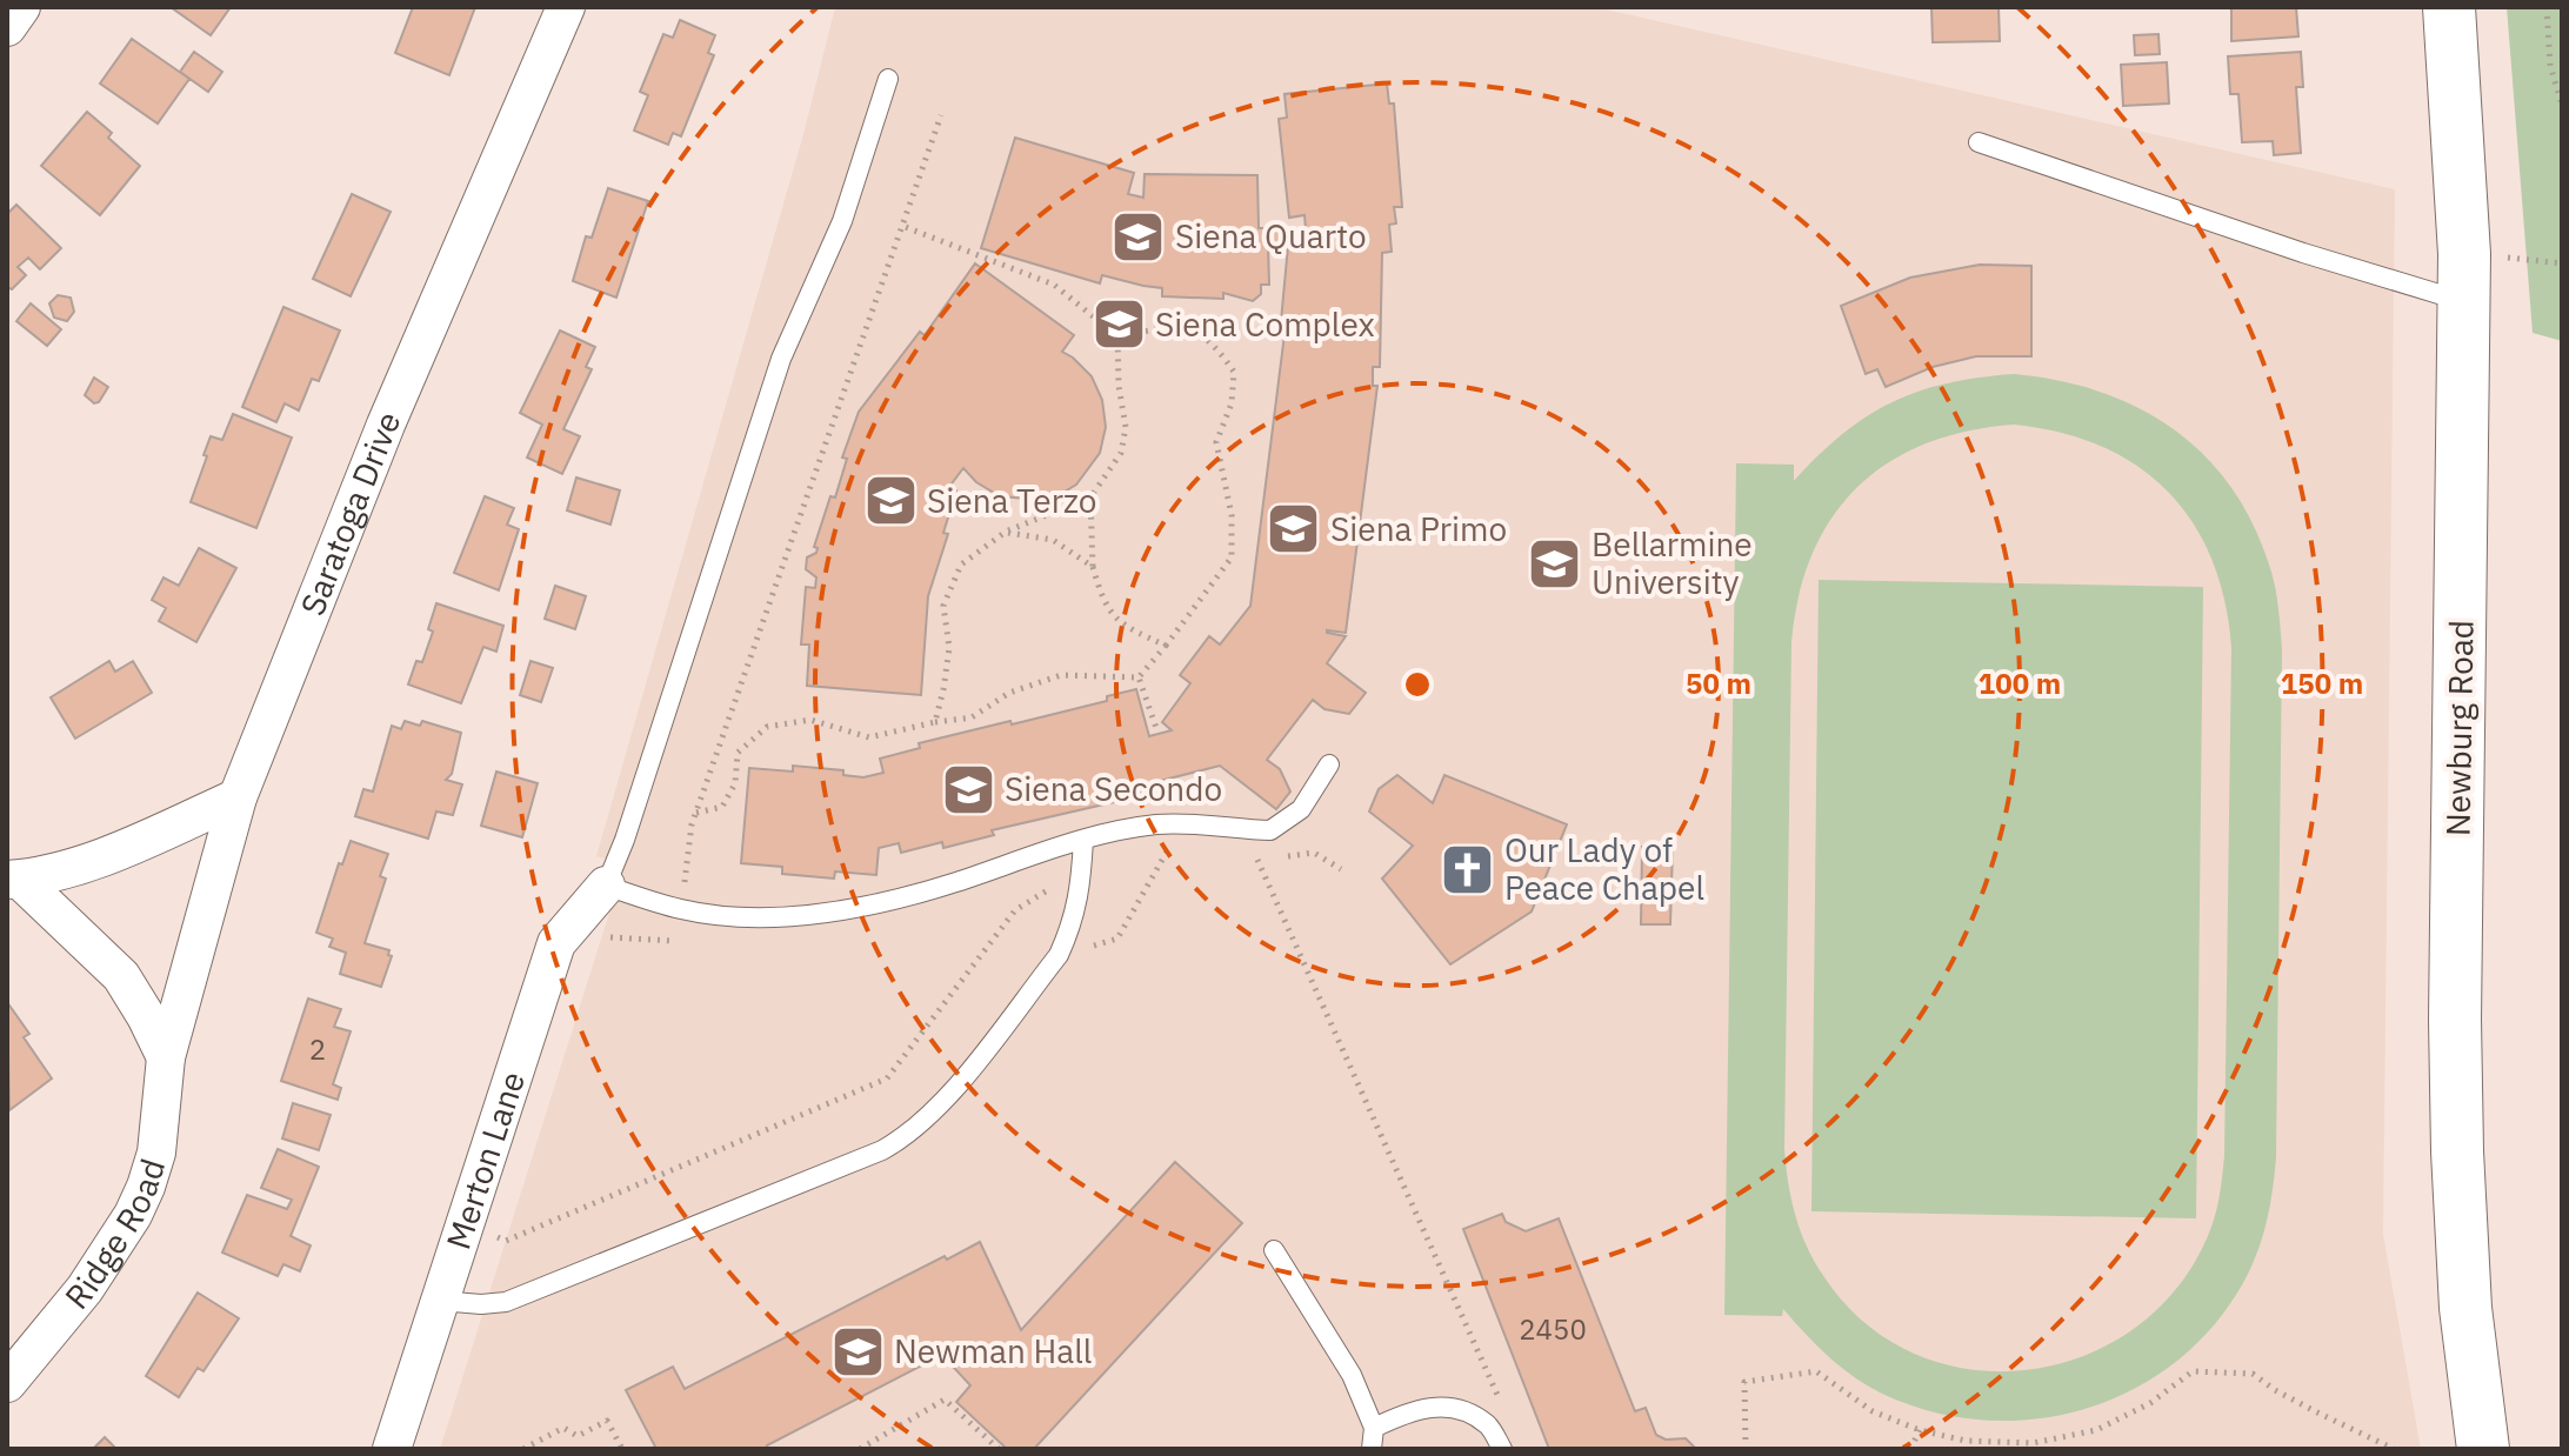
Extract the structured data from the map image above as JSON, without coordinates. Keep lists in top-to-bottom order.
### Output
{
  "streets": {
    "main road": ["Newburg Road"],
    "street": ["Saratoga Drive", "Merton Lane", "Ridge Road"]
  },
  "crossings": [
    ["Saratoga Drive", "Ridge Road"]
  ],
  "places": {
    "school or university": [
      "Siena Quarto",
      "Siena Complex",
      "Siena Terzo",
      "Siena Primo",
      "Bellarmine University",
      "Siena Secondo",
      "Newman Hall"
    ],
    "church": ["Our Lady of Peace Chapel"]
  },
  "house_numbers": ["2", "2450"],
  "rings": ["50 m", "100 m", "150 m"]
}
